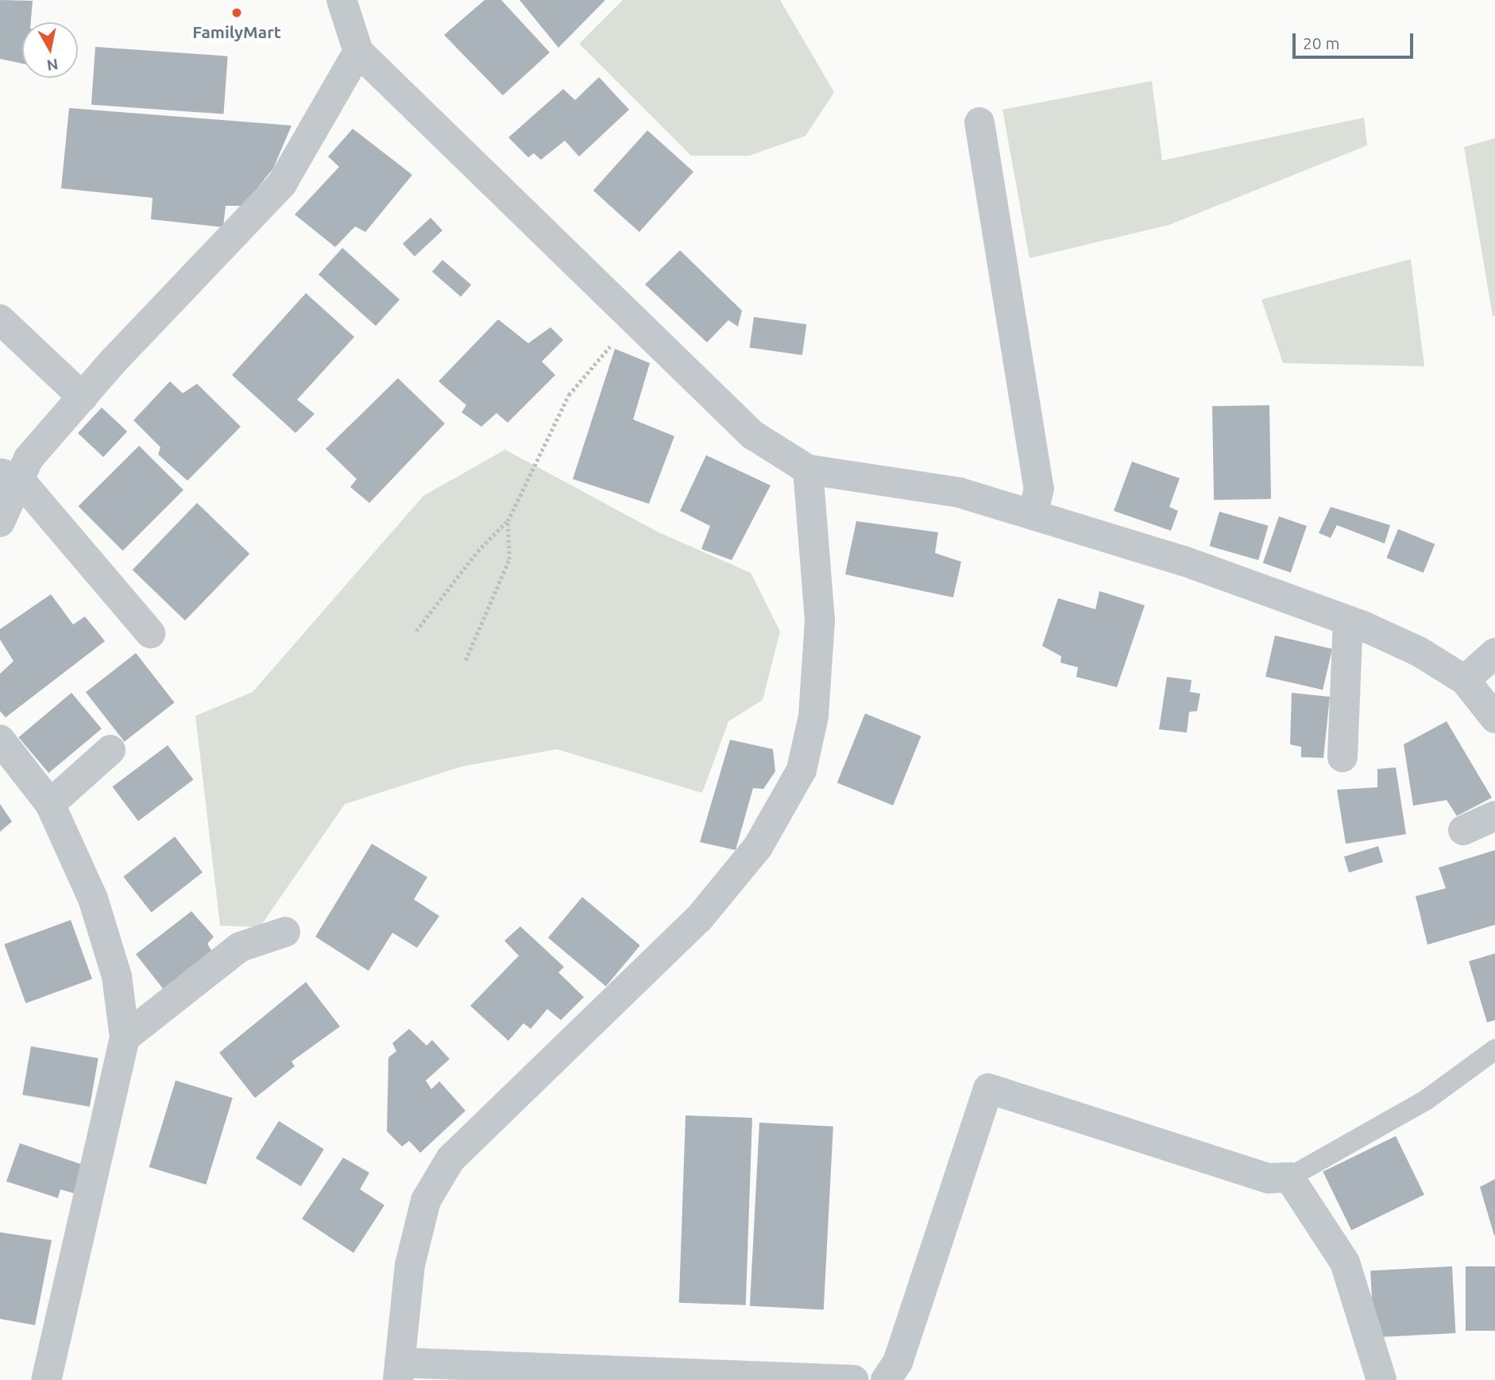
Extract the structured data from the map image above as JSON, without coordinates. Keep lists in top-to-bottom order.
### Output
{
  "places": ["FamilyMart"],
  "scale_bar": "20 m",
  "north": "bottom"
}
